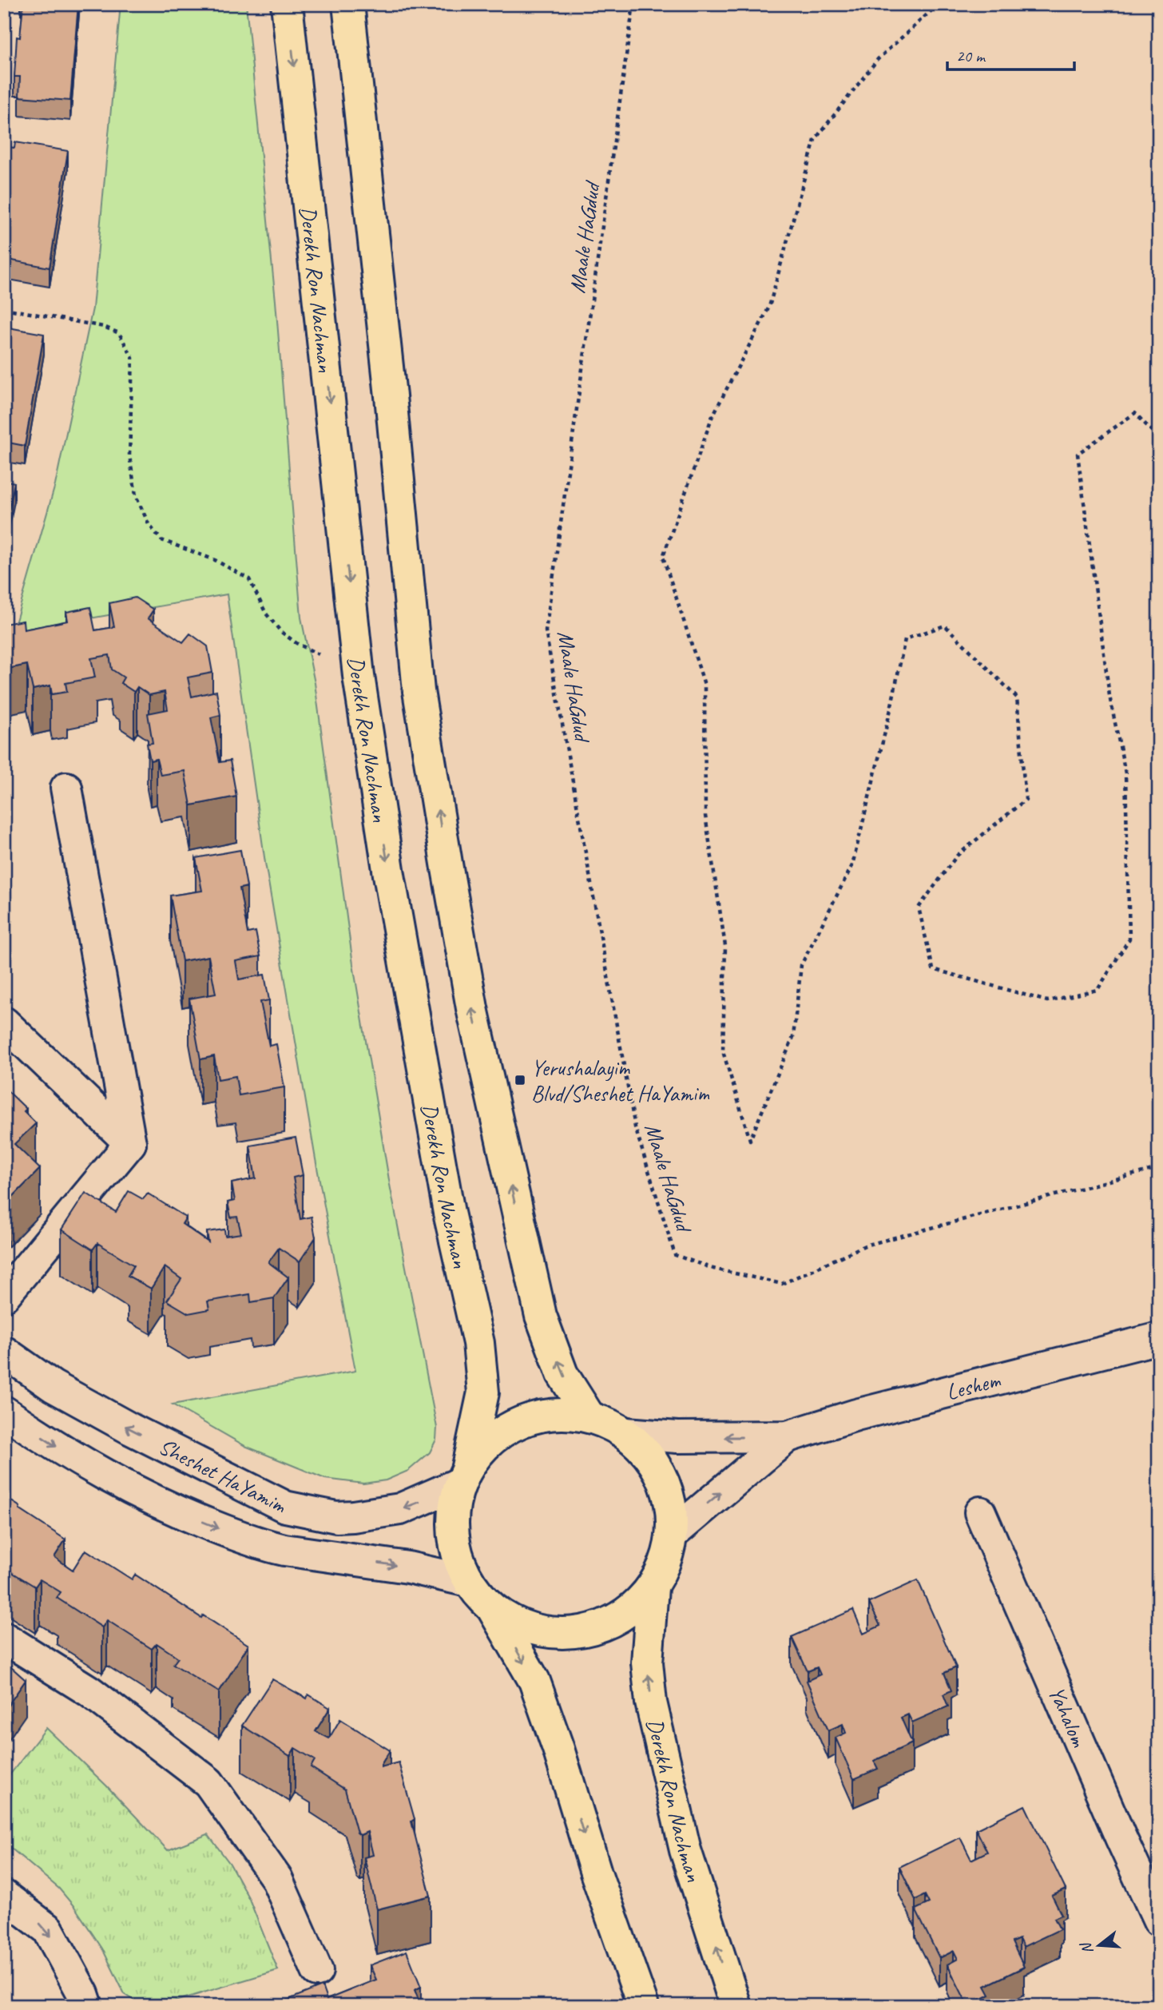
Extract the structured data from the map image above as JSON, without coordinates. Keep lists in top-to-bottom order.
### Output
{
  "streets": {
    "main road": ["Derekh Ron Nachman"],
    "street": ["Leshem", "Sheshet HaYamim", "Yahalom"],
    "path": ["Maale HaGdud"]
  },
  "crossings": [
    ["Derekh Ron Nachman", "Sheshet HaYamim"]
  ],
  "places": {
    "transit": ["Yerushalayim Blvd/Sheshet HaYamim"]
  },
  "scale_bar": "20 m",
  "north": "left"
}
